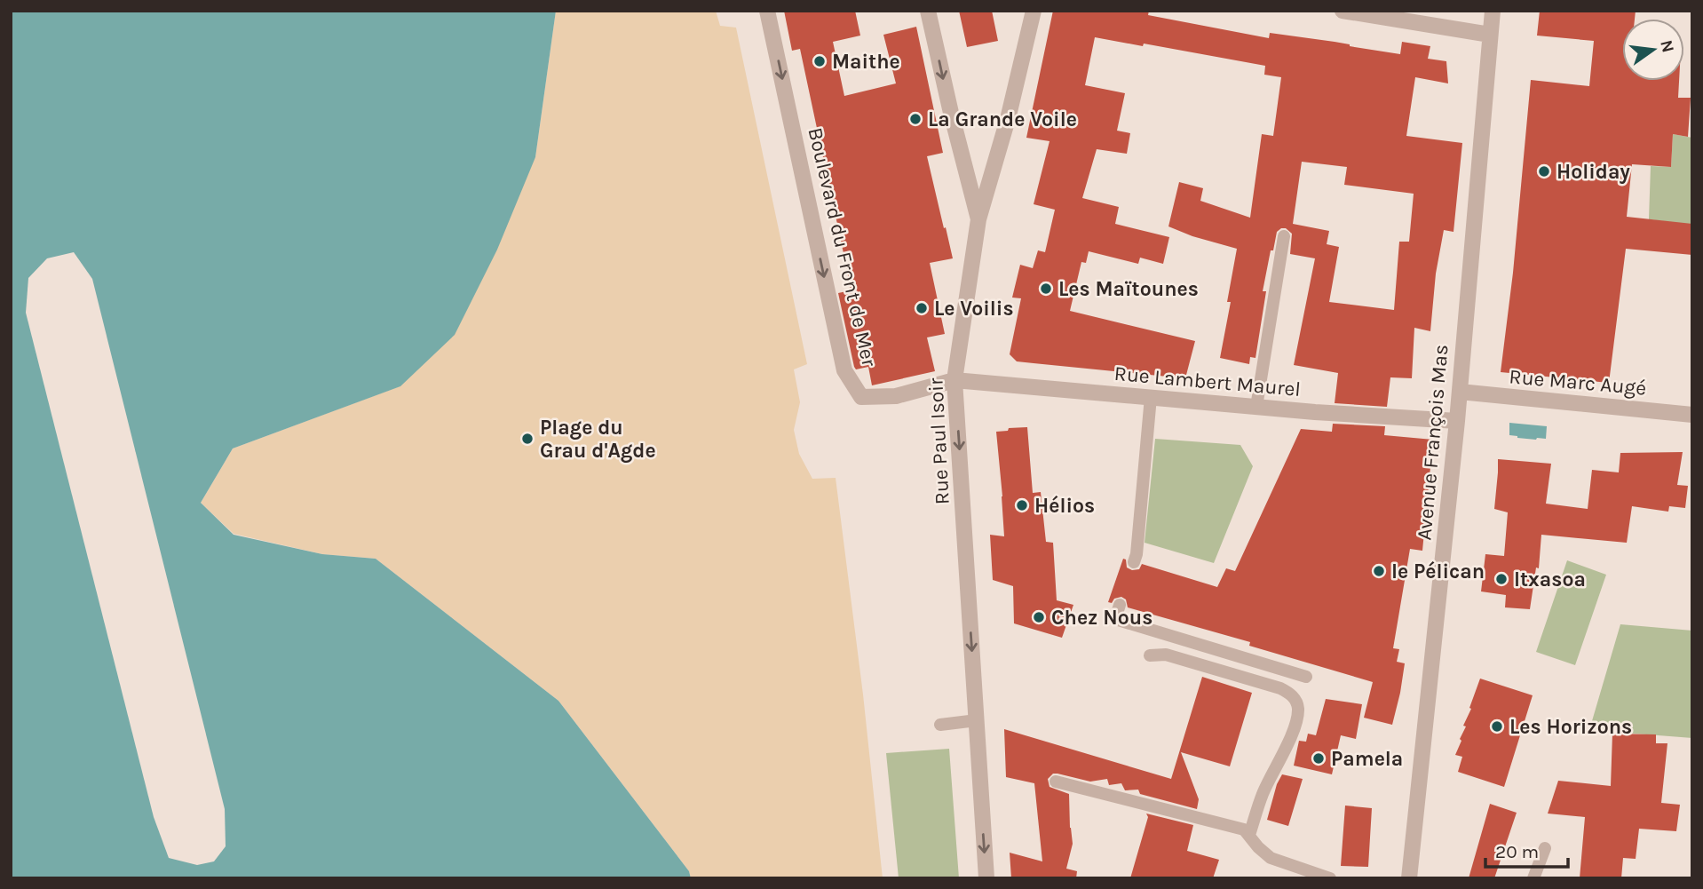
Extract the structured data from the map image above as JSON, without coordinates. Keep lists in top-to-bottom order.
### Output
{
  "streets": {
    "street": [
      "Boulevard du Front de Mer",
      "Rue Lambert Maurel",
      "Rue Marc Augé",
      "Rue Paul Isoir",
      "Avenue François Mas"
    ]
  },
  "crossings": [
    ["Boulevard du Front de Mer", "Rue Lambert Maurel"],
    ["Boulevard du Front de Mer", "Rue Paul Isoir"],
    ["Rue Lambert Maurel", "Rue Paul Isoir"],
    ["Rue Lambert Maurel", "Avenue François Mas"],
    ["Rue Marc Augé", "Avenue François Mas"]
  ],
  "one_way": ["Boulevard du Front de Mer", "Rue Paul Isoir"],
  "places": [
    "Maithe",
    "La Grande Voile",
    "Holiday",
    "Les Maïtounes",
    "Le Voilis",
    "Plage du Grau d'Agde",
    "Hélios",
    "le Pélican",
    "Itxasoa",
    "Chez Nous",
    "Les Horizons",
    "Pamela"
  ],
  "scale_bar": "20 m",
  "north": "right"
}
